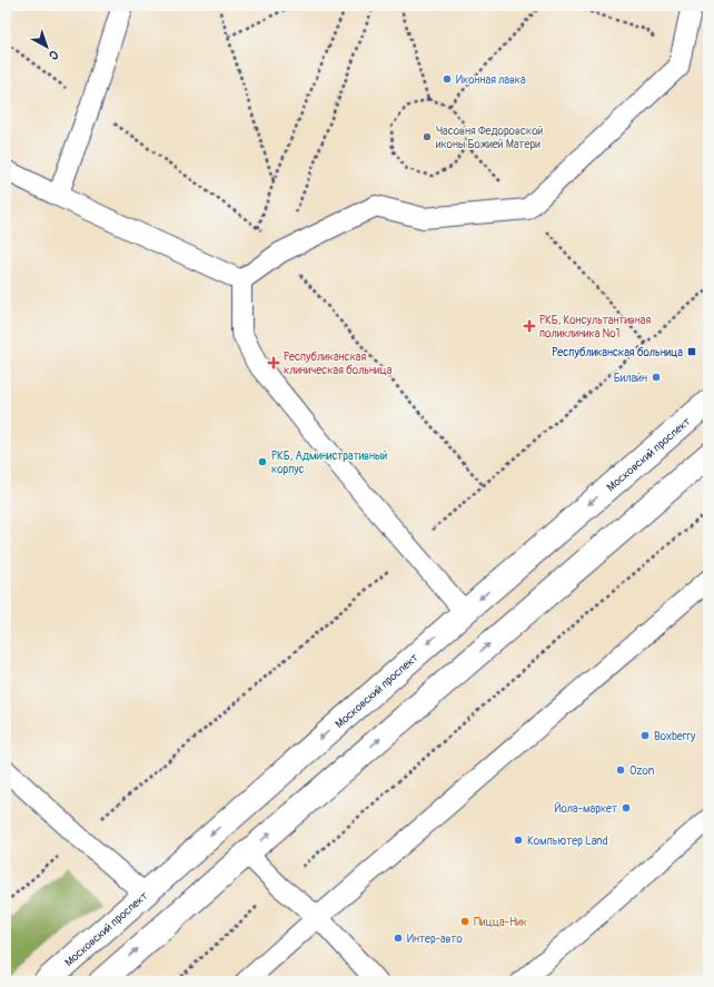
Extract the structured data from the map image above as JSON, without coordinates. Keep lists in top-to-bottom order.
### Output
{
  "streets": {
    "main road": ["Московский проспект"]
  },
  "places": {
    "other": [
      "Иконная лавка",
      "Часовня Федоровской иконы Божией Матери",
      "Билайн",
      "РКБ, Административный корпус",
      "Boxberry",
      "Ozon",
      "Йола-маркет",
      "Компьютер Land",
      "Пицца-Ник",
      "Интер-авто"
    ],
    "health": ["РКБ, Консультантивная поликлиника №1", "Республиканская клиническая больница"],
    "transit": ["Республиканская больница"]
  },
  "north": "bottom right"
}
